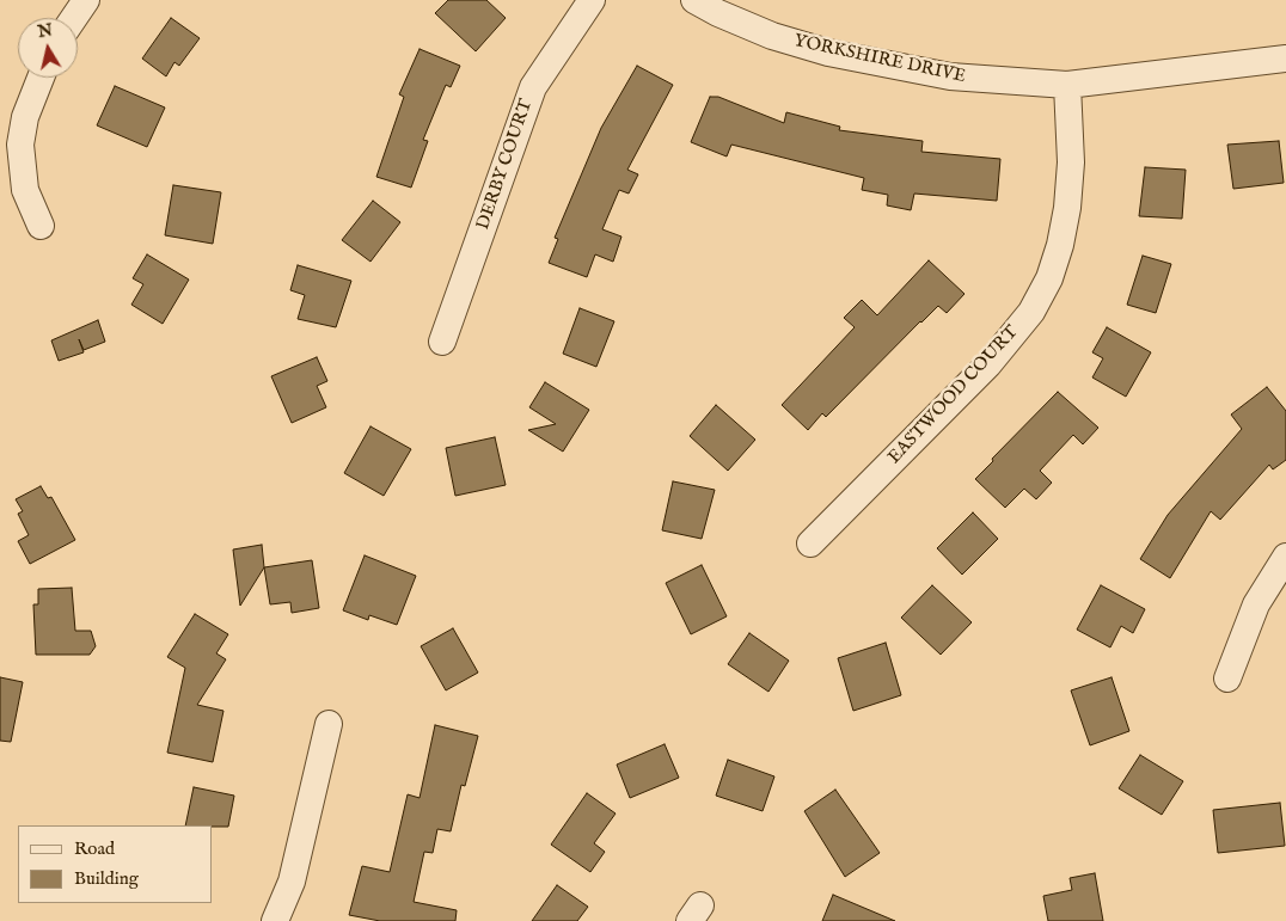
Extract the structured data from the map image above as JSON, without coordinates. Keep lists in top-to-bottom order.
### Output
{
  "streets": {
    "street": ["YORKSHIRE DRIVE", "DERBY COURT", "EASTWOOD COURT"]
  },
  "crossings": [
    ["YORKSHIRE DRIVE", "EASTWOOD COURT"]
  ],
  "legend": ["Road", "Building"],
  "north": "top"
}
